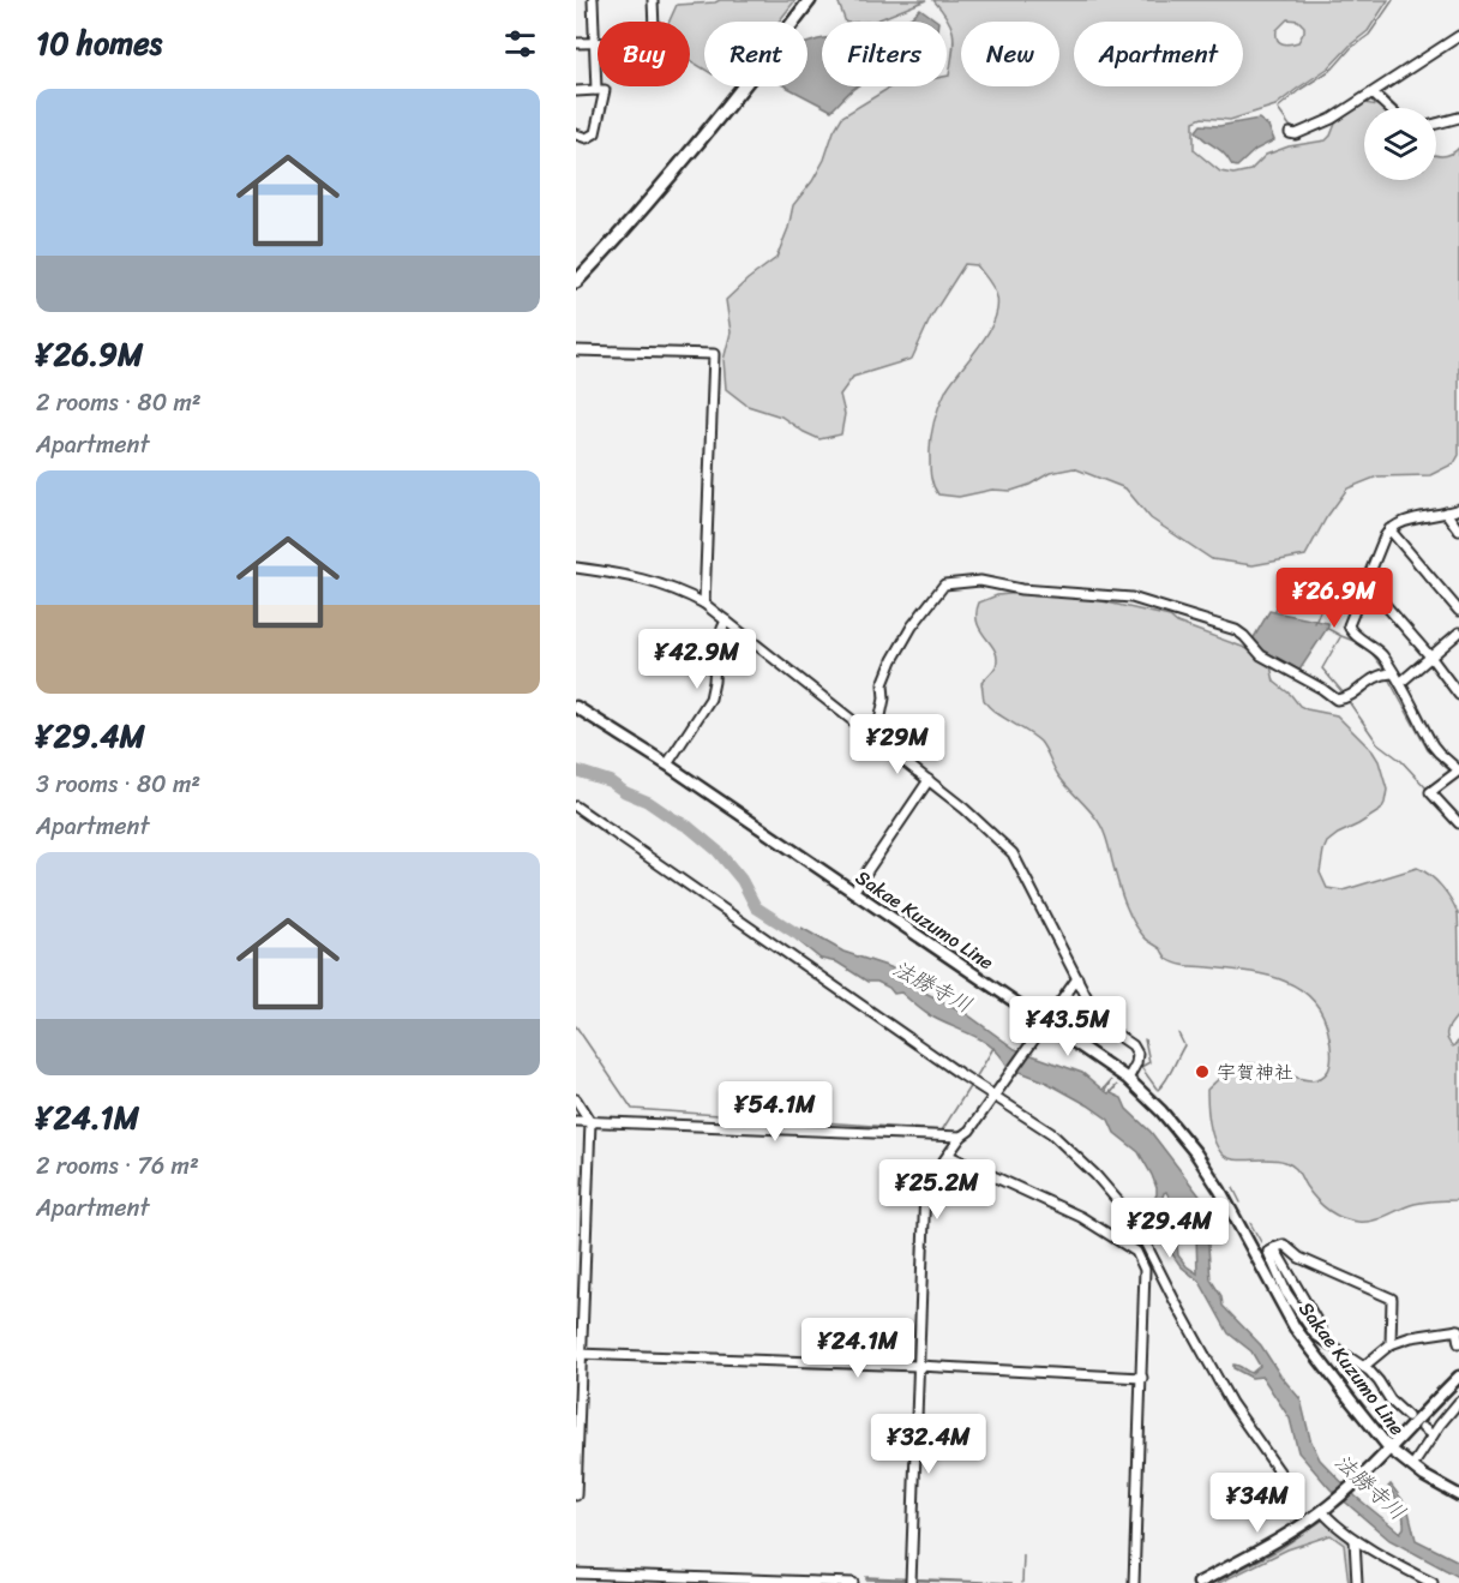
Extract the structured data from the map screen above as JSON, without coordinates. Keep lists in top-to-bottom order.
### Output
{
  "streets": {
    "main road": ["Sakae Kuzumo Line"]
  },
  "water": ["法勝寺川"],
  "places": ["宇賀神社"],
  "page": {
    "heading": "10 homes",
    "chip": [
      "Buy",
      "Rent",
      "Filters",
      "New",
      "Apartment"
    ],
    "list": [
      {
        "name": "¥26.9M",
        "note": "2 rooms · 80 m² · Apartment"
      },
      {
        "name": "¥29.4M",
        "note": "3 rooms · 80 m² · Apartment"
      },
      {
        "name": "¥24.1M",
        "note": "2 rooms · 76 m² · Apartment"
      }
    ],
    "price": [
      "¥26.9M",
      "¥42.9M",
      "¥29M",
      "¥43.5M",
      "¥54.1M",
      "¥25.2M",
      "¥29.4M",
      "¥24.1M",
      "¥32.4M",
      "¥34M"
    ]
  }
}
